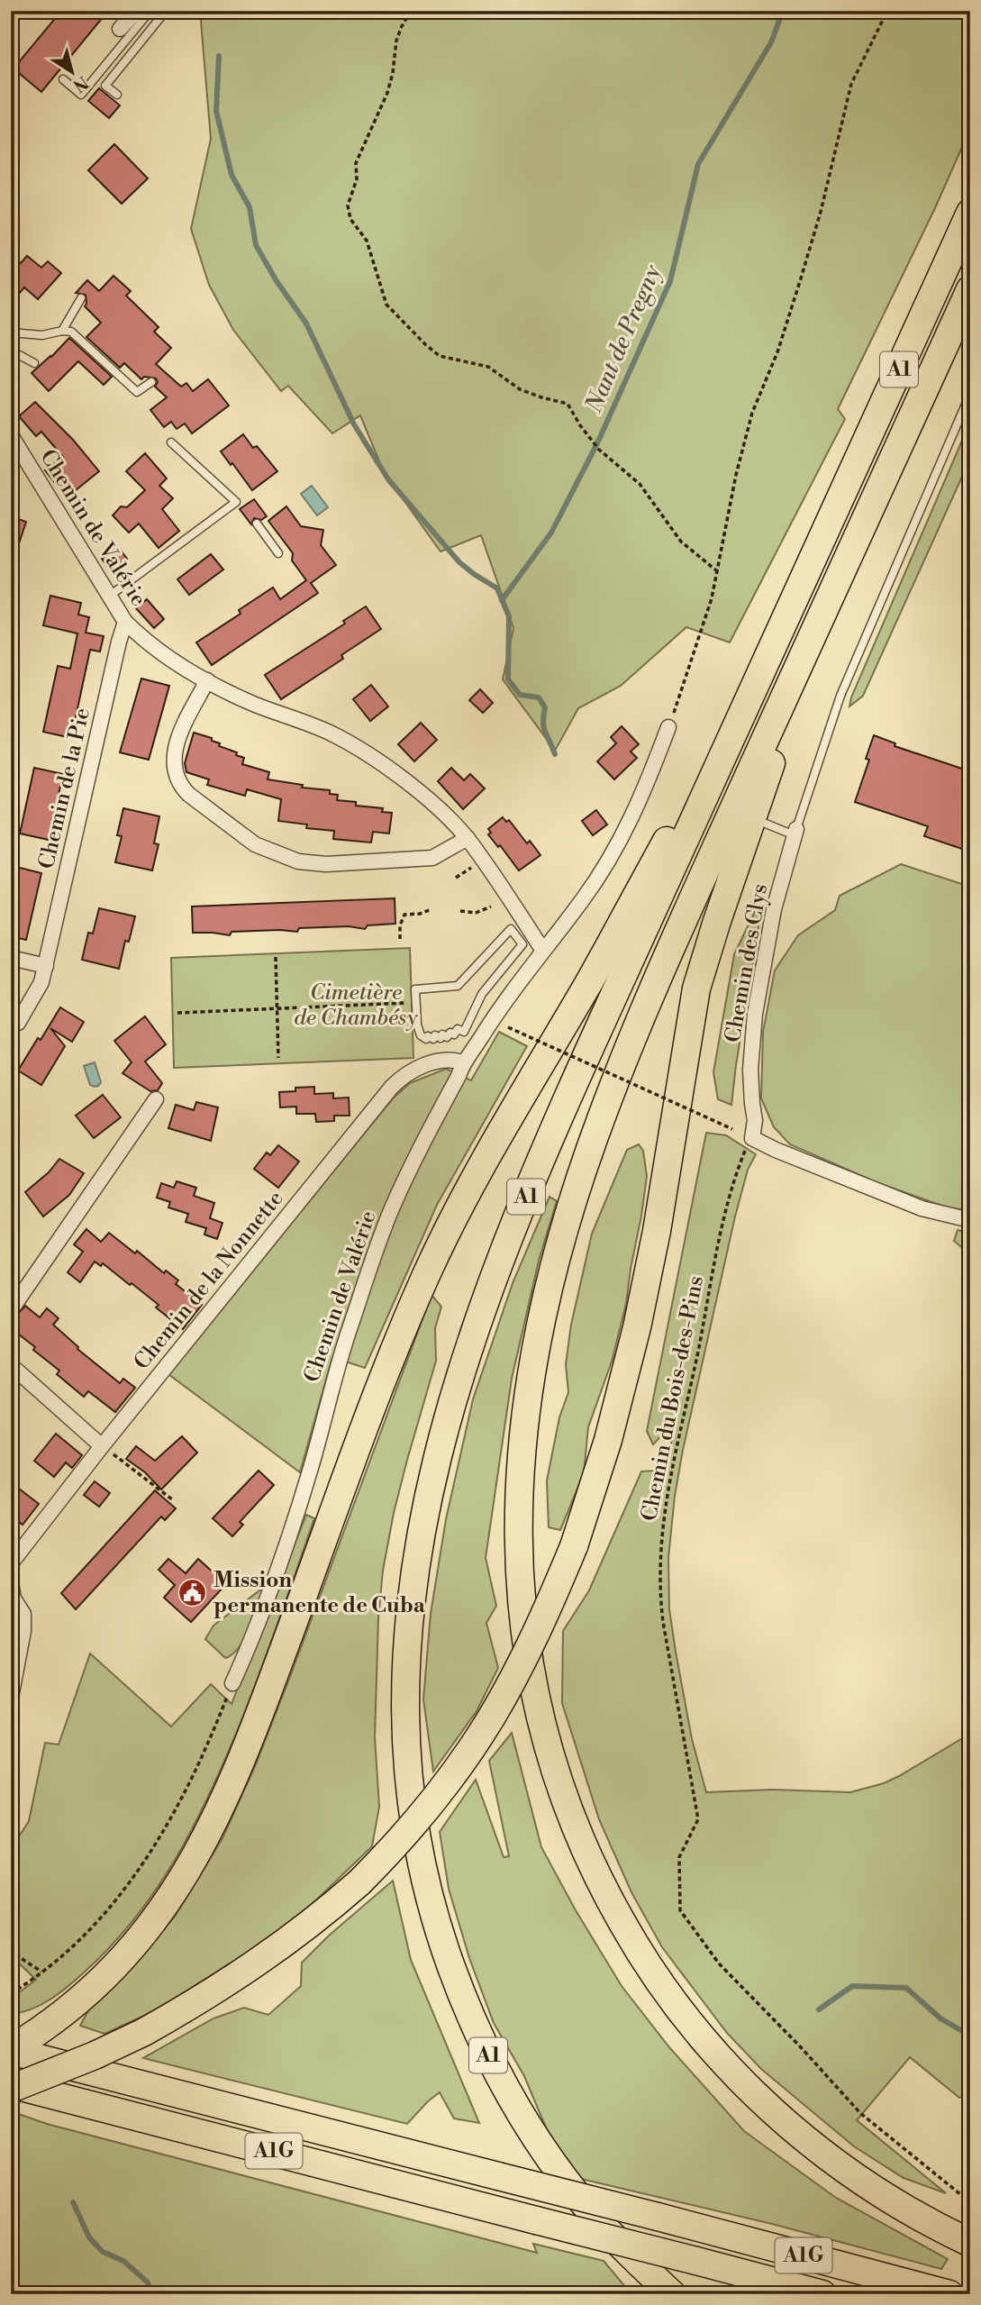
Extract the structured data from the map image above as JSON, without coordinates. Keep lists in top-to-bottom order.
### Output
{
  "streets": {
    "highway": ["A1", "A1G"],
    "street": [
      "Chemin de Valérie",
      "Chemin de la Pie",
      "Chemin des Clys",
      "Chemin de la Nonnette"
    ],
    "path": ["Chemin du Bois-des-Pins"]
  },
  "crossings": [
    ["Chemin de Valérie", "Chemin de la Pie"],
    ["Chemin de Valérie", "Chemin de la Nonnette"],
    ["Chemin des Clys", "Chemin du Bois-des-Pins"]
  ],
  "water": ["Nant de Pregny"],
  "parks": ["Cimetière de Chambésy"],
  "places": {
    "public building": ["Mission permanente de Cuba"]
  },
  "north": "bottom right"
}
